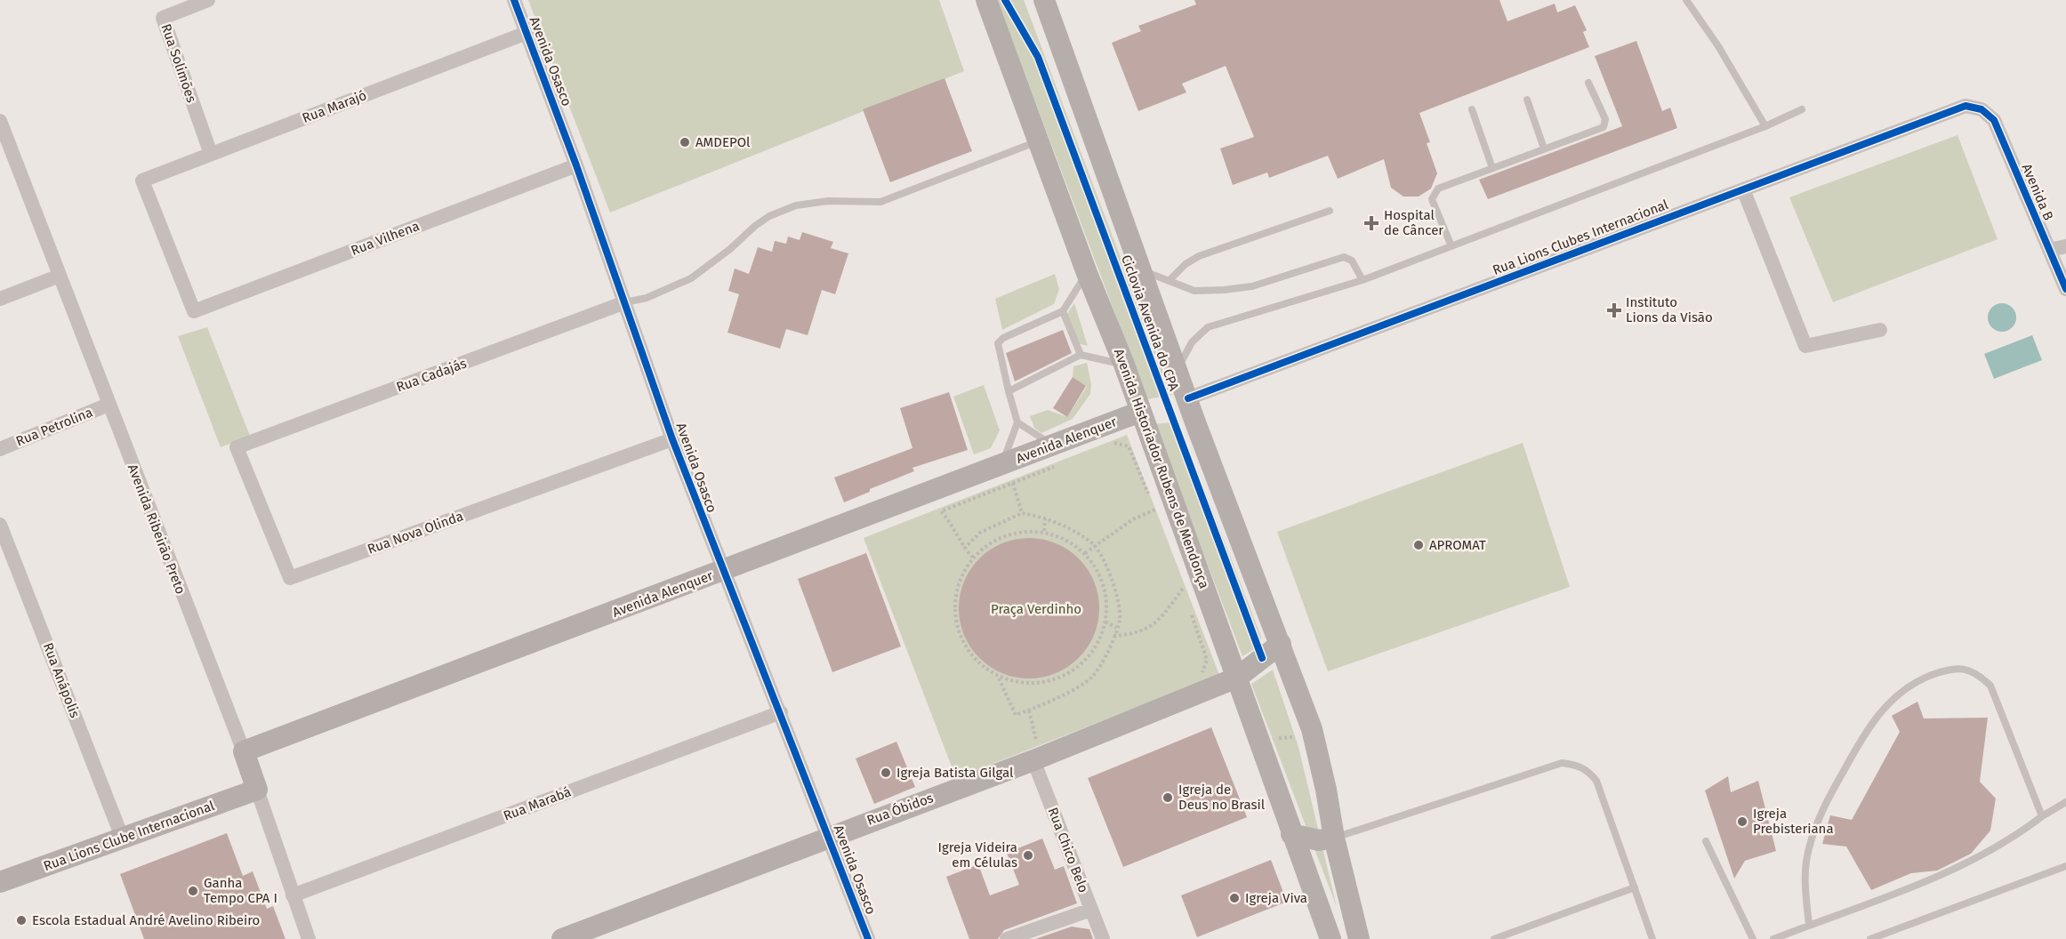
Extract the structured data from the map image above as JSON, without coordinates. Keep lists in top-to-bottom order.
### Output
{
  "streets": {
    "main road": [
      "Avenida Alenquer",
      "Avenida Historiador Rubens de Mendonça",
      "Avenida Ribeirão Preto",
      "Rua Óbidos",
      "Rua Lions Clube Internacional"
    ],
    "street": [
      "Avenida Osasco",
      "Rua Solimões",
      "Rua Marajó",
      "Avenida B",
      "Rua Lions Clubes Internacional",
      "Rua Vilhena",
      "Rua Cadajás",
      "Rua Petrolina",
      "Rua Nova Olinda",
      "Rua Anápolis",
      "Rua Marabá",
      "Rua Chico Belo"
    ],
    "cycle path": ["Ciclovia Avenida do CPA"]
  },
  "crossings": [
    ["Avenida Osasco", "Rua Marajó"],
    ["Avenida Osasco", "Rua Vilhena"],
    ["Avenida Osasco", "Rua Cadajás"],
    ["Avenida Osasco", "Avenida Alenquer"],
    ["Avenida Osasco", "Rua Nova Olinda"],
    ["Avenida Osasco", "Rua Marabá"],
    ["Avenida Osasco", "Rua Óbidos"],
    ["Rua Solimões", "Rua Marajó"],
    ["Rua Marajó", "Rua Vilhena"],
    ["Avenida B", "Rua Lions Clubes Internacional"],
    ["Rua Cadajás", "Rua Nova Olinda"],
    ["Rua Petrolina", "Avenida Ribeirão Preto"],
    ["Avenida Alenquer", "Avenida Historiador Rubens de Mendonça"],
    ["Avenida Alenquer", "Avenida Ribeirão Preto"],
    ["Avenida Historiador Rubens de Mendonça", "Rua Óbidos"],
    ["Avenida Ribeirão Preto", "Rua Marabá"],
    ["Avenida Ribeirão Preto", "Rua Lions Clube Internacional"],
    ["Rua Anápolis", "Rua Lions Clube Internacional"],
    ["Rua Óbidos", "Rua Chico Belo"]
  ],
  "parks": ["Praça Verdinho"],
  "places": {
    "other": [
      "AMDEPOl",
      "APROMAT",
      "Igreja Batista Gilgal",
      "Igreja de Deus no Brasil",
      "Igreja Prebisteriana",
      "Igreja Videira em Células",
      "Ganha Tempo CPA I",
      "Igreja Viva",
      "Escola Estadual André Avelino Ribeiro"
    ],
    "health": ["Hospital de Câncer", "Instituto Lions da Visão"]
  }
}
